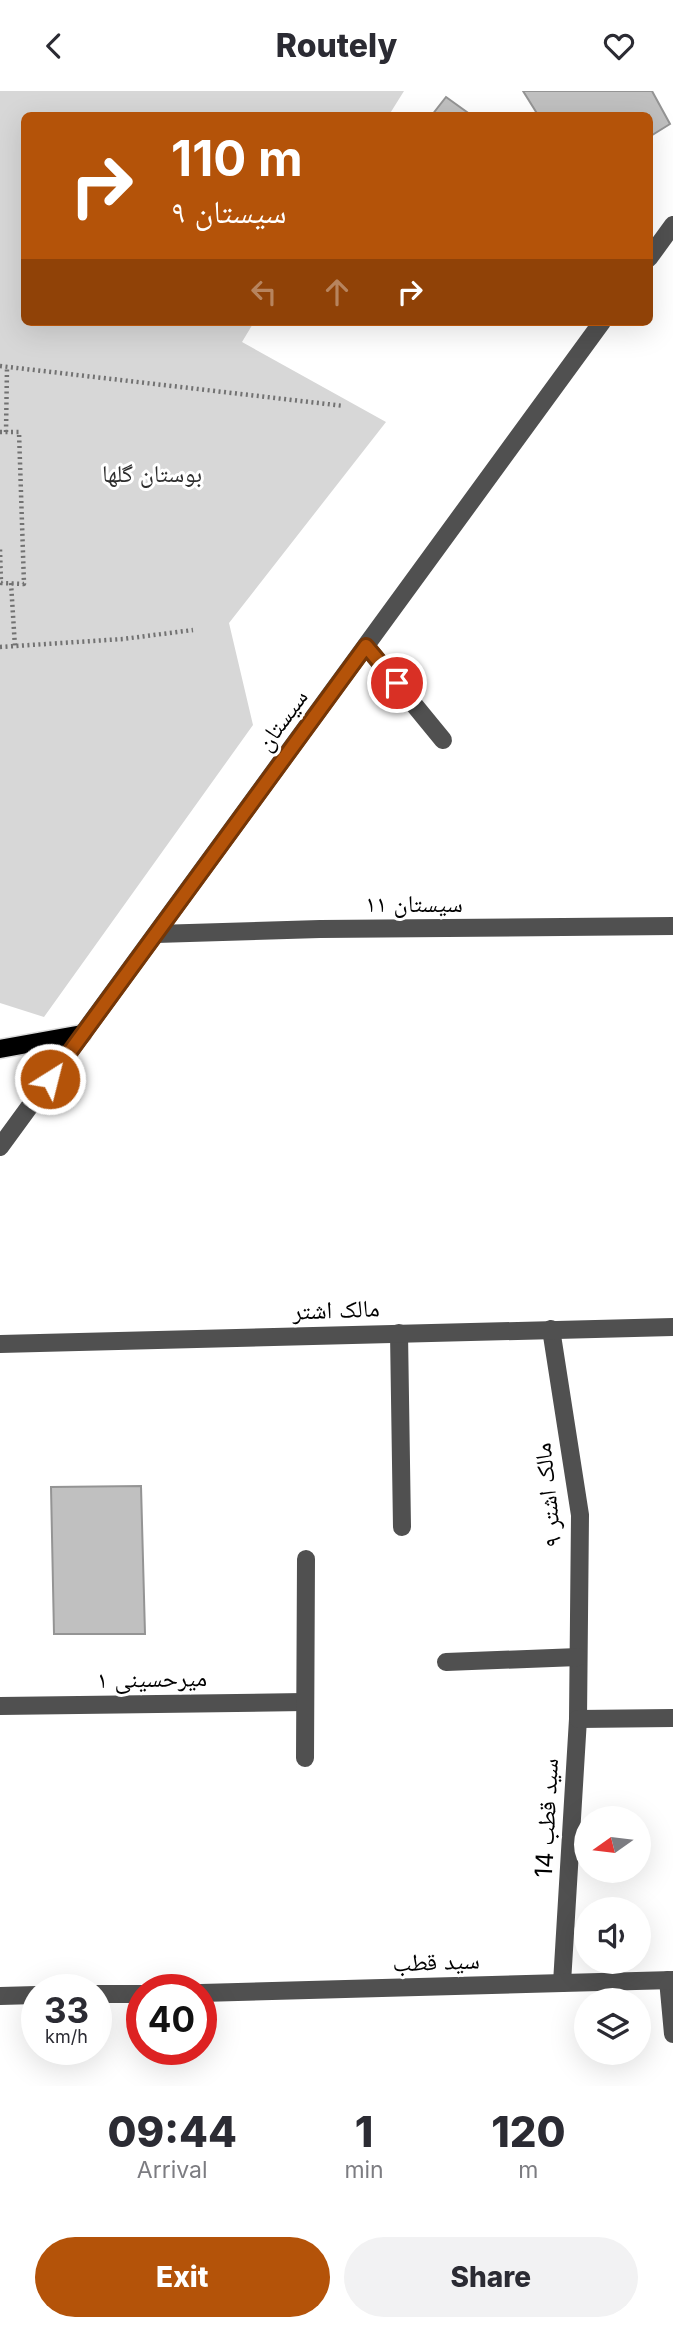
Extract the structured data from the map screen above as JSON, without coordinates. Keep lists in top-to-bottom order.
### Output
{
  "streets": {
    "street": [
      "سیستان",
      "سیستان ۱۱",
      "مالک اشتر",
      "مالک اشتر ۹",
      "میرحسینی ۱",
      "سید قطب 14",
      "سید قطب"
    ]
  },
  "crossings": [
    ["سیستان", "سیستان ۱۱"],
    ["مالک اشتر", "مالک اشتر ۹"],
    ["مالک اشتر ۹", "سید قطب 14"],
    ["سید قطب 14", "سید قطب"]
  ],
  "parks": ["بوستان گلها"],
  "north": "left",
  "page": {
    "header": "Routely",
    "turn": ["110 m", "سیستان ۹"],
    "speed": "33 km/h",
    "limit": "40",
    "eta": [
      "09:44",
      "Arrival",
      "1",
      "min",
      "120",
      "m"
    ],
    "buttons": ["Exit", "Share"]
  }
}
